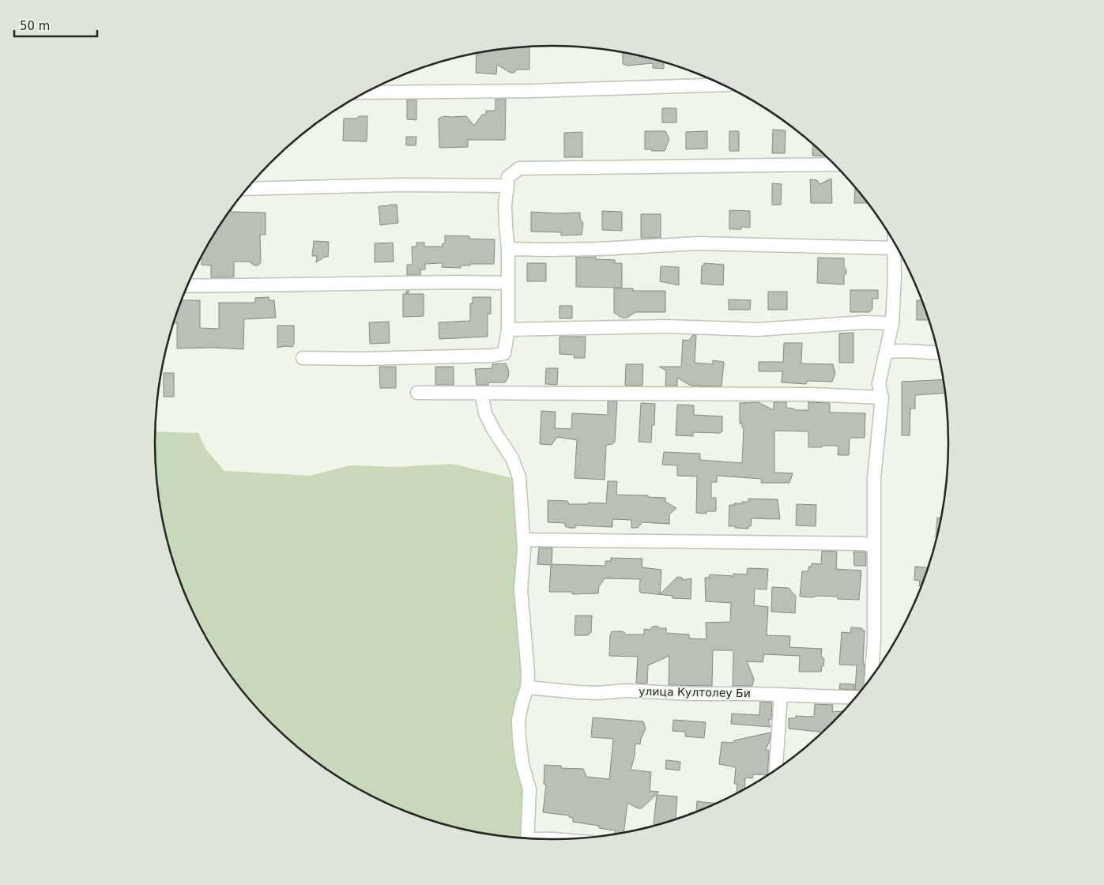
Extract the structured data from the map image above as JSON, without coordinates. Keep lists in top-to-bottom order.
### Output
{
  "streets": {
    "street": ["улица Култолеу Би"]
  },
  "scale_bar": "50 m"
}
